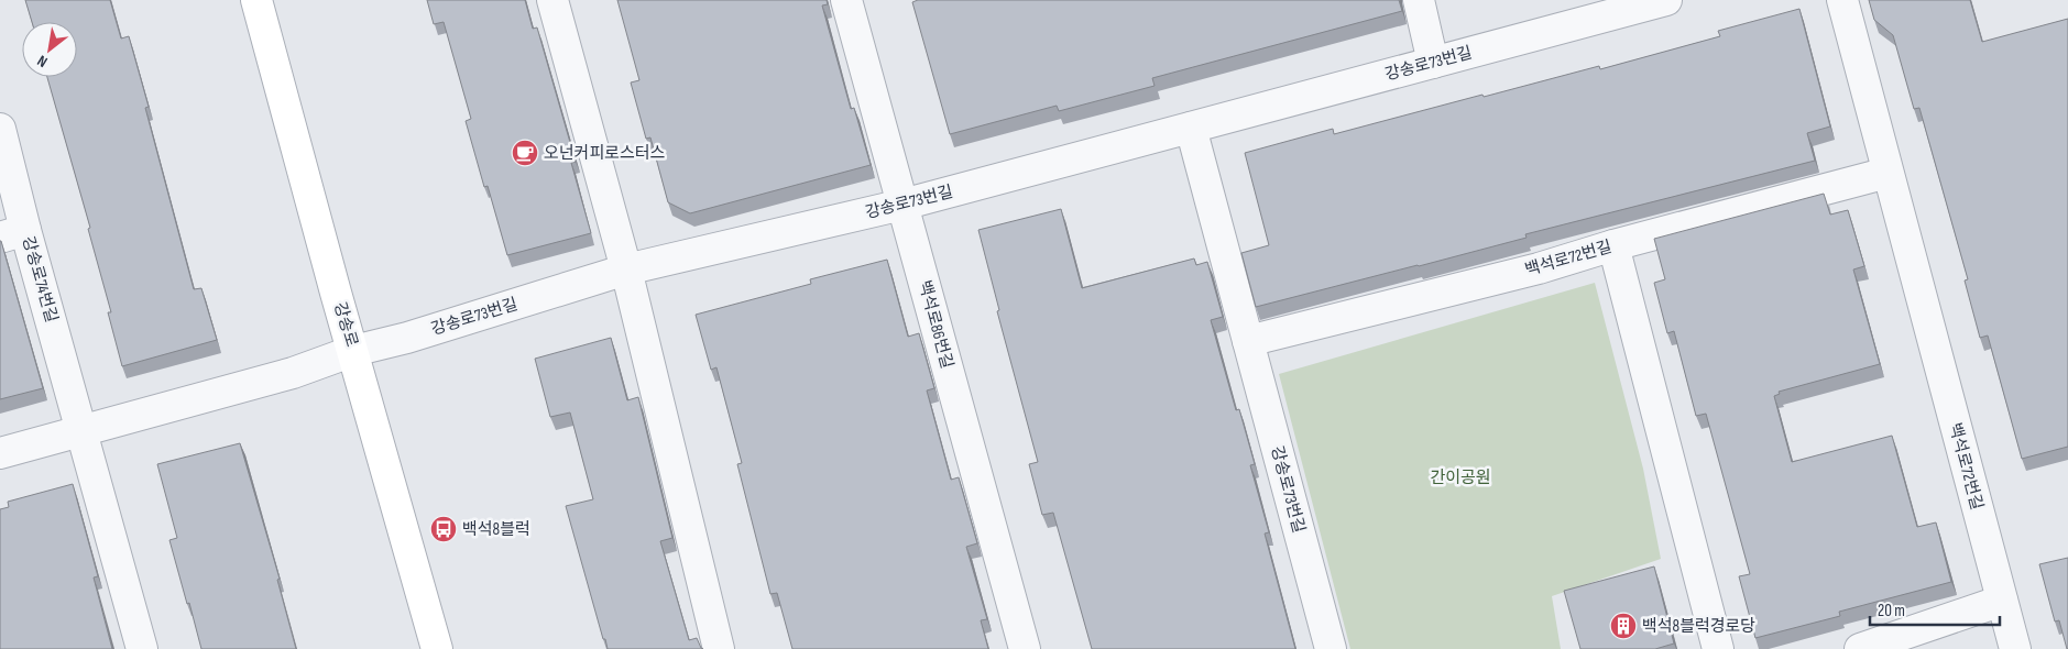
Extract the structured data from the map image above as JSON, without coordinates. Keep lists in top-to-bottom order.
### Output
{
  "streets": {
    "main road": ["강송로"],
    "street": [
      "강송로73번길",
      "백석로72번길",
      "강송로74번길",
      "백석로86번길"
    ]
  },
  "crossings": [
    ["강송로73번길", "백석로72번길"],
    ["강송로73번길", "강송로"],
    ["강송로73번길", "백석로86번길"]
  ],
  "parks": ["간이공원"],
  "places": {
    "cafe": ["오넌커피로스터스"],
    "bus stop": ["백석8블럭"],
    "building": ["백석8블럭경로당"]
  },
  "scale_bar": "20 m",
  "north": "bottom left"
}
